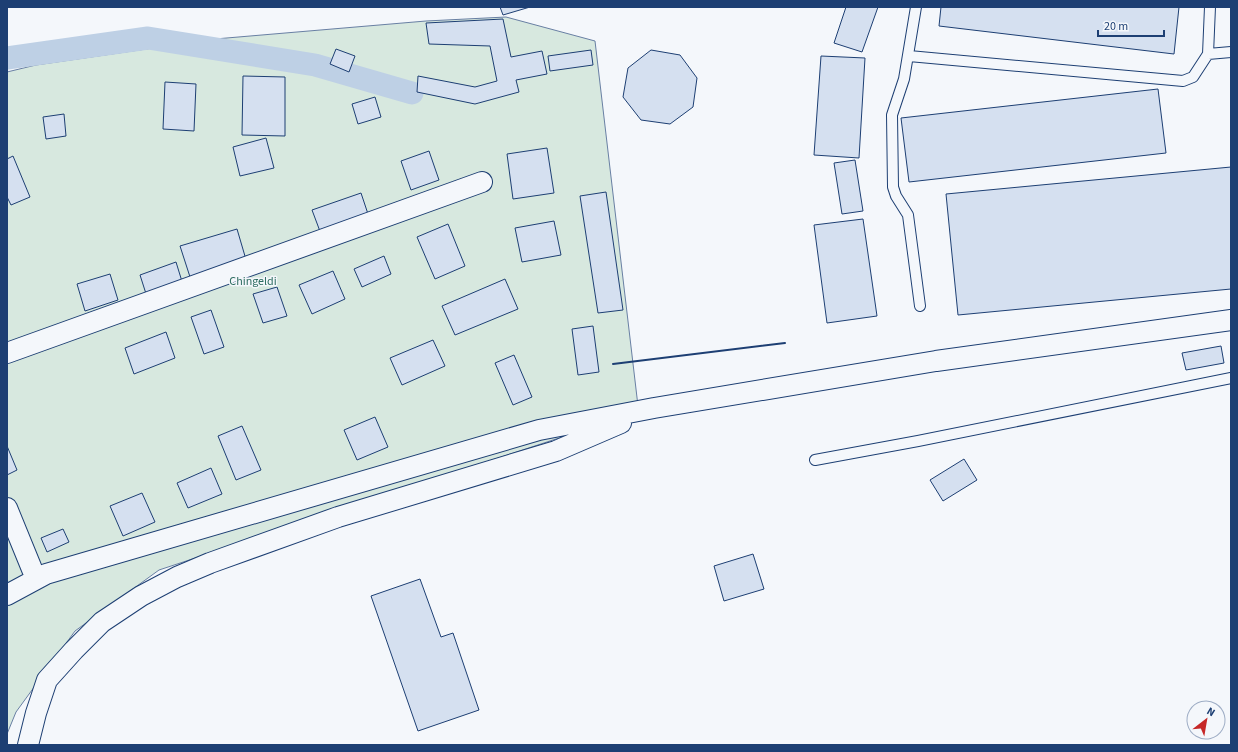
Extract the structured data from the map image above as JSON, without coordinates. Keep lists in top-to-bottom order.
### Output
{
  "parks": ["Chingeldi"],
  "scale_bar": "20 m",
  "north": "top right"
}
